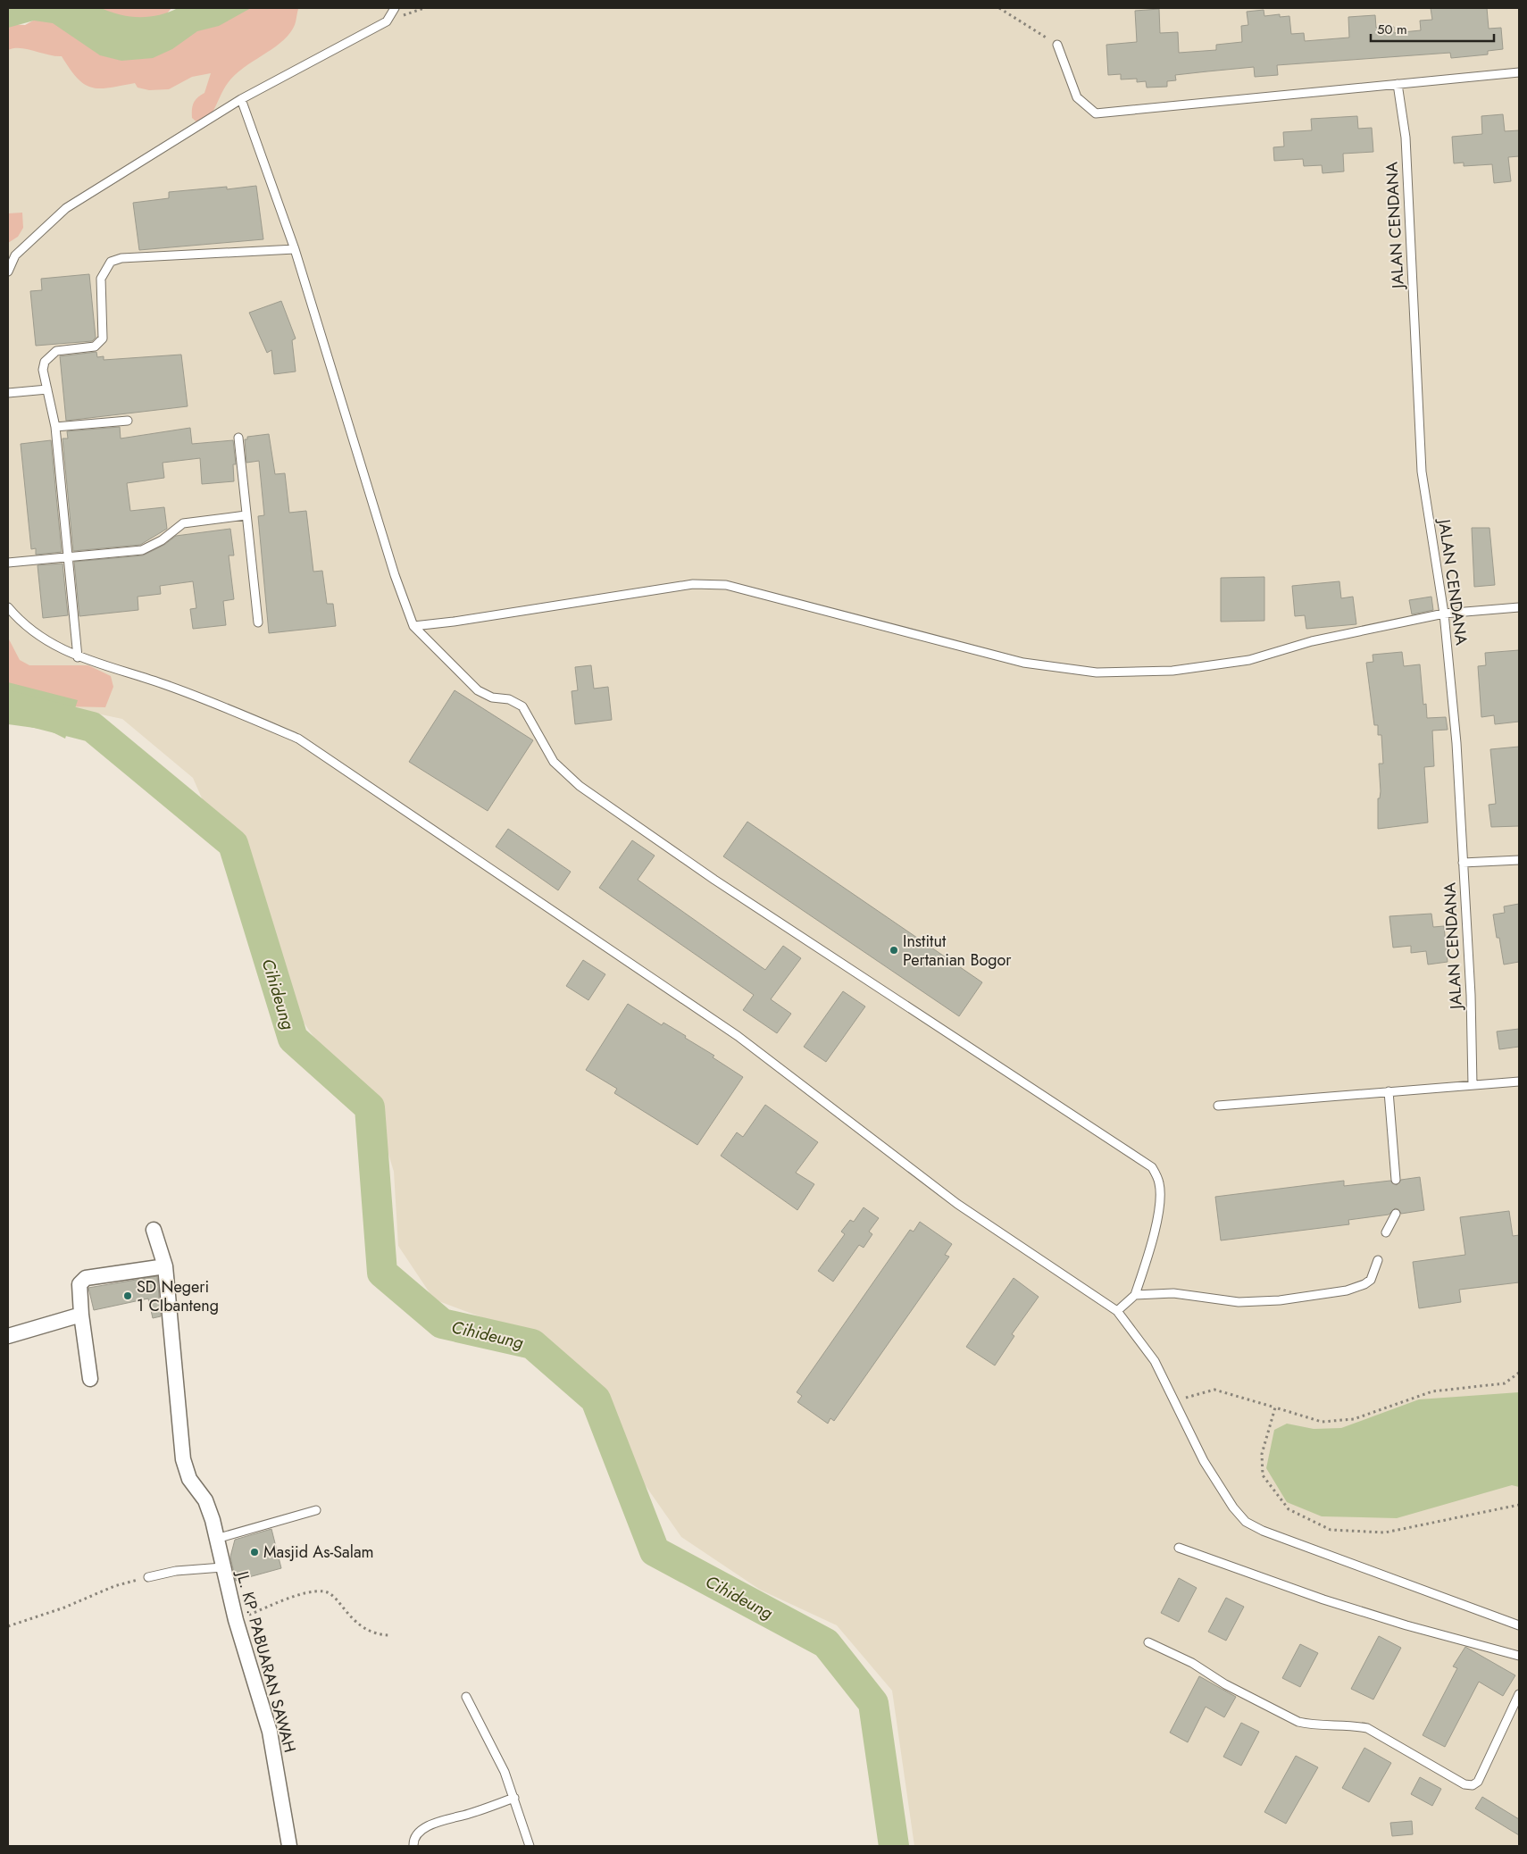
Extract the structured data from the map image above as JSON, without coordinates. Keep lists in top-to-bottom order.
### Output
{
  "streets": {
    "street": ["JL. KP. PABUARAN SAWAH"],
    "lane": ["JALAN CENDANA"]
  },
  "water": ["Cihideung"],
  "places": ["Institut Pertanian Bogor", "SD Negeri 1 CIbanteng", "Masjid As-Salam"],
  "scale_bar": "50 m"
}
